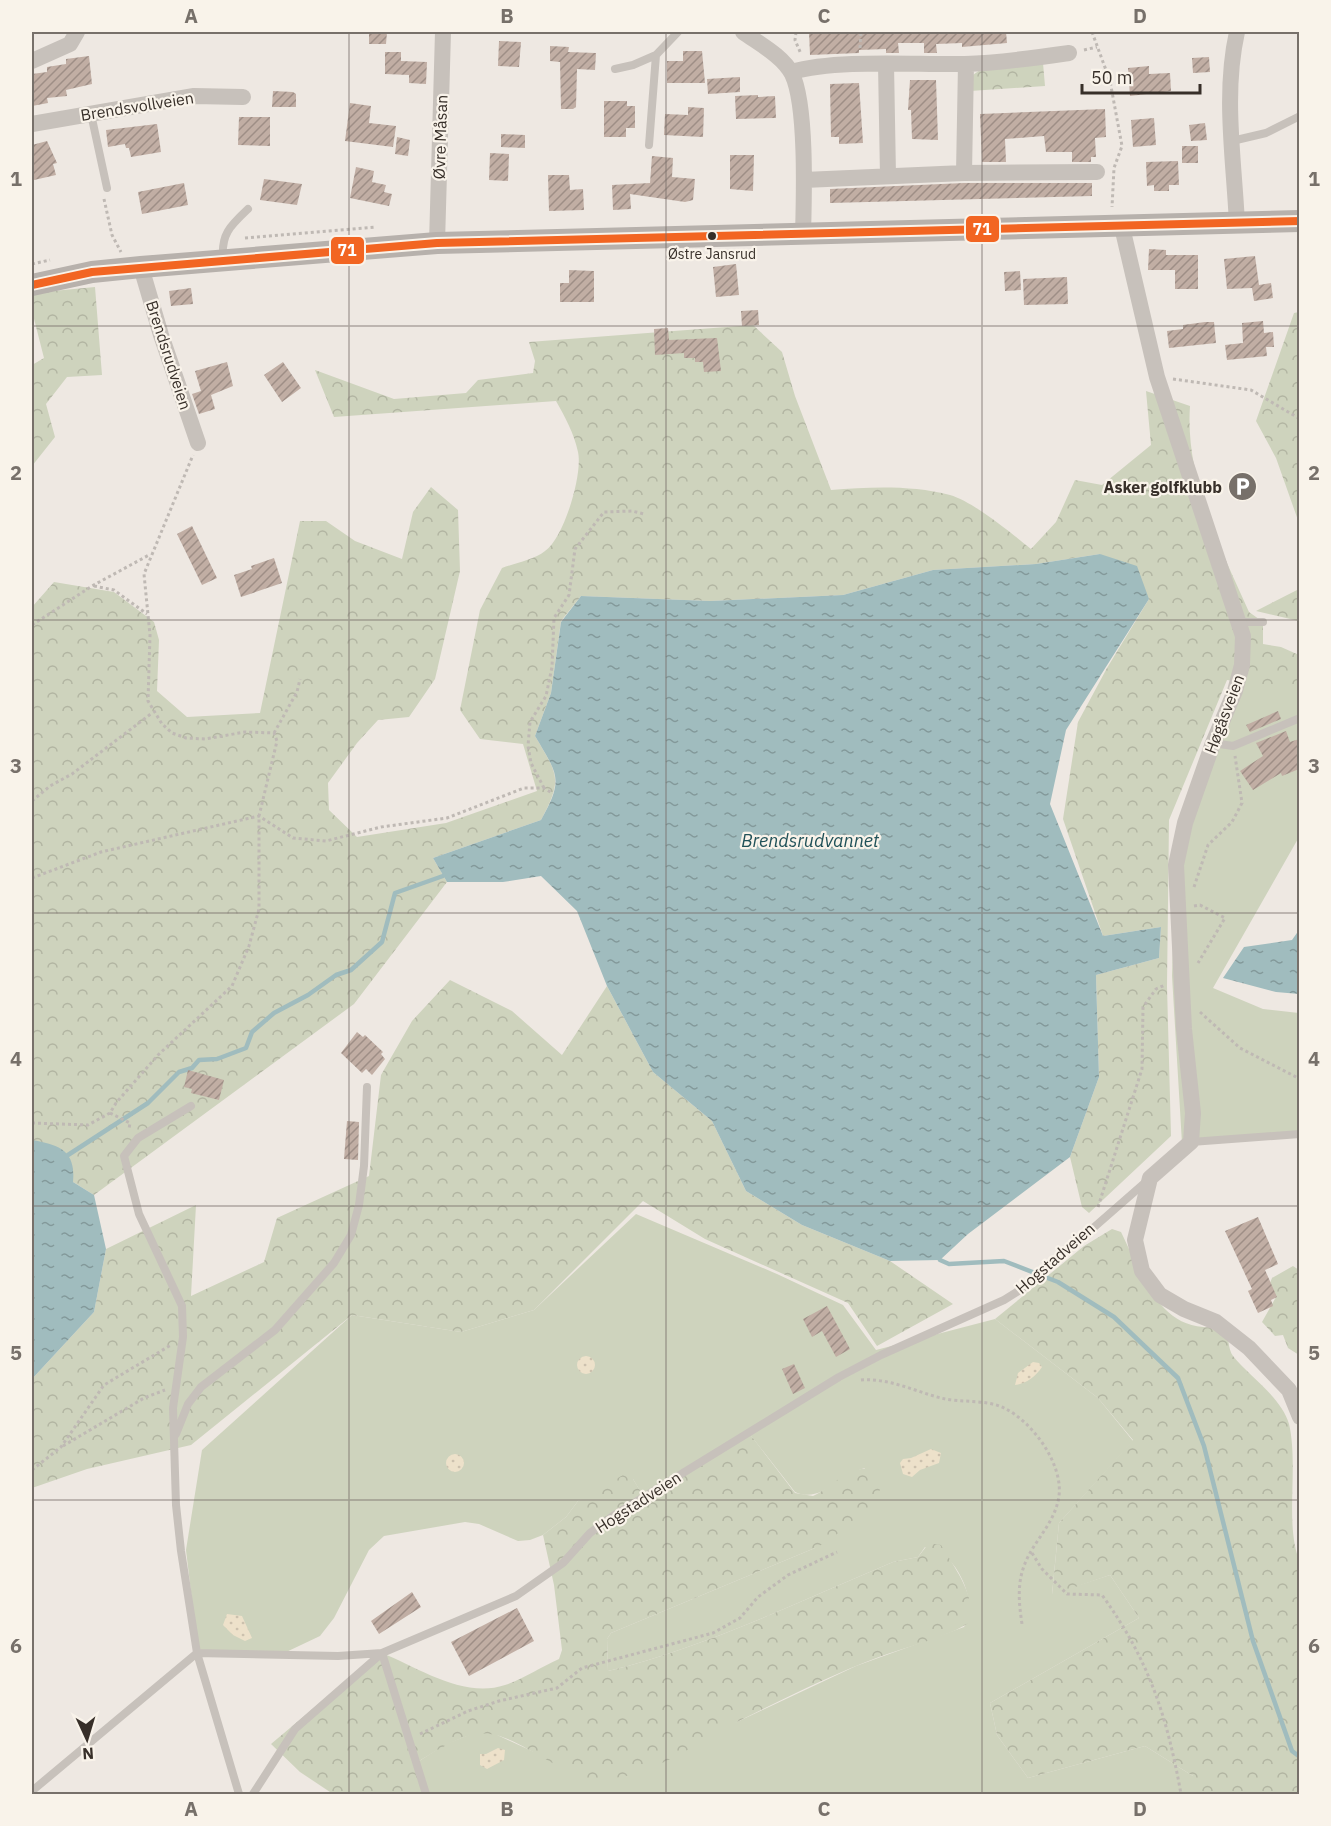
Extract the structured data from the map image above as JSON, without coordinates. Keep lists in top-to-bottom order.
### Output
{
  "streets": {
    "street": [
      "Brendsvollveien",
      "Øvre Måsan",
      "Brendsrudveien",
      "Høgåsveien",
      "Hogstadveien"
    ]
  },
  "crossings": [
    ["Høgåsveien", "Hogstadveien"]
  ],
  "water": ["Brendsrudvannet"],
  "places": {
    "other": ["Østre Jansrud"],
    "parking": ["Asker golfklubb"]
  },
  "lines": ["transit line 71"],
  "scale_bar": "50 m",
  "north": "bottom",
  "grid": {
    "columns": [
      "A",
      "B",
      "C",
      "D"
    ],
    "rows": [
      "1",
      "2",
      "3",
      "4",
      "5",
      "6"
    ]
  }
}
